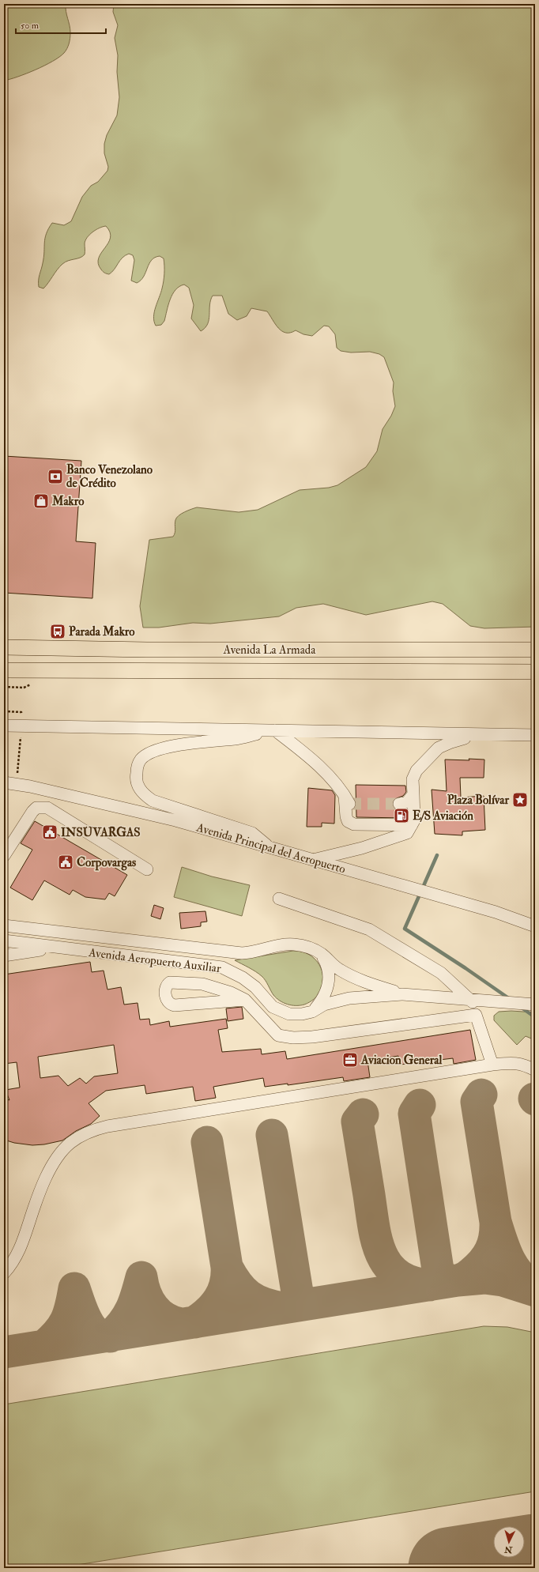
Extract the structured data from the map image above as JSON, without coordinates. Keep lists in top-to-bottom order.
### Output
{
  "streets": {
    "main road": ["Avenida La Armada"],
    "lane": ["Avenida Principal del Aeropuerto", "Avenida Aeropuerto Auxiliar"]
  },
  "places": {
    "bank": ["Banco Venezolano de Crédito"],
    "shop": ["Makro"],
    "bus stop": ["Parada Makro"],
    "place": ["Plaza Bolívar"],
    "fuel station": ["E/S Aviación"],
    "public building": ["INSUVARGAS", "Corpovargas"],
    "office": ["Aviacion General"]
  },
  "scale_bar": "50 m",
  "north": "bottom"
}
